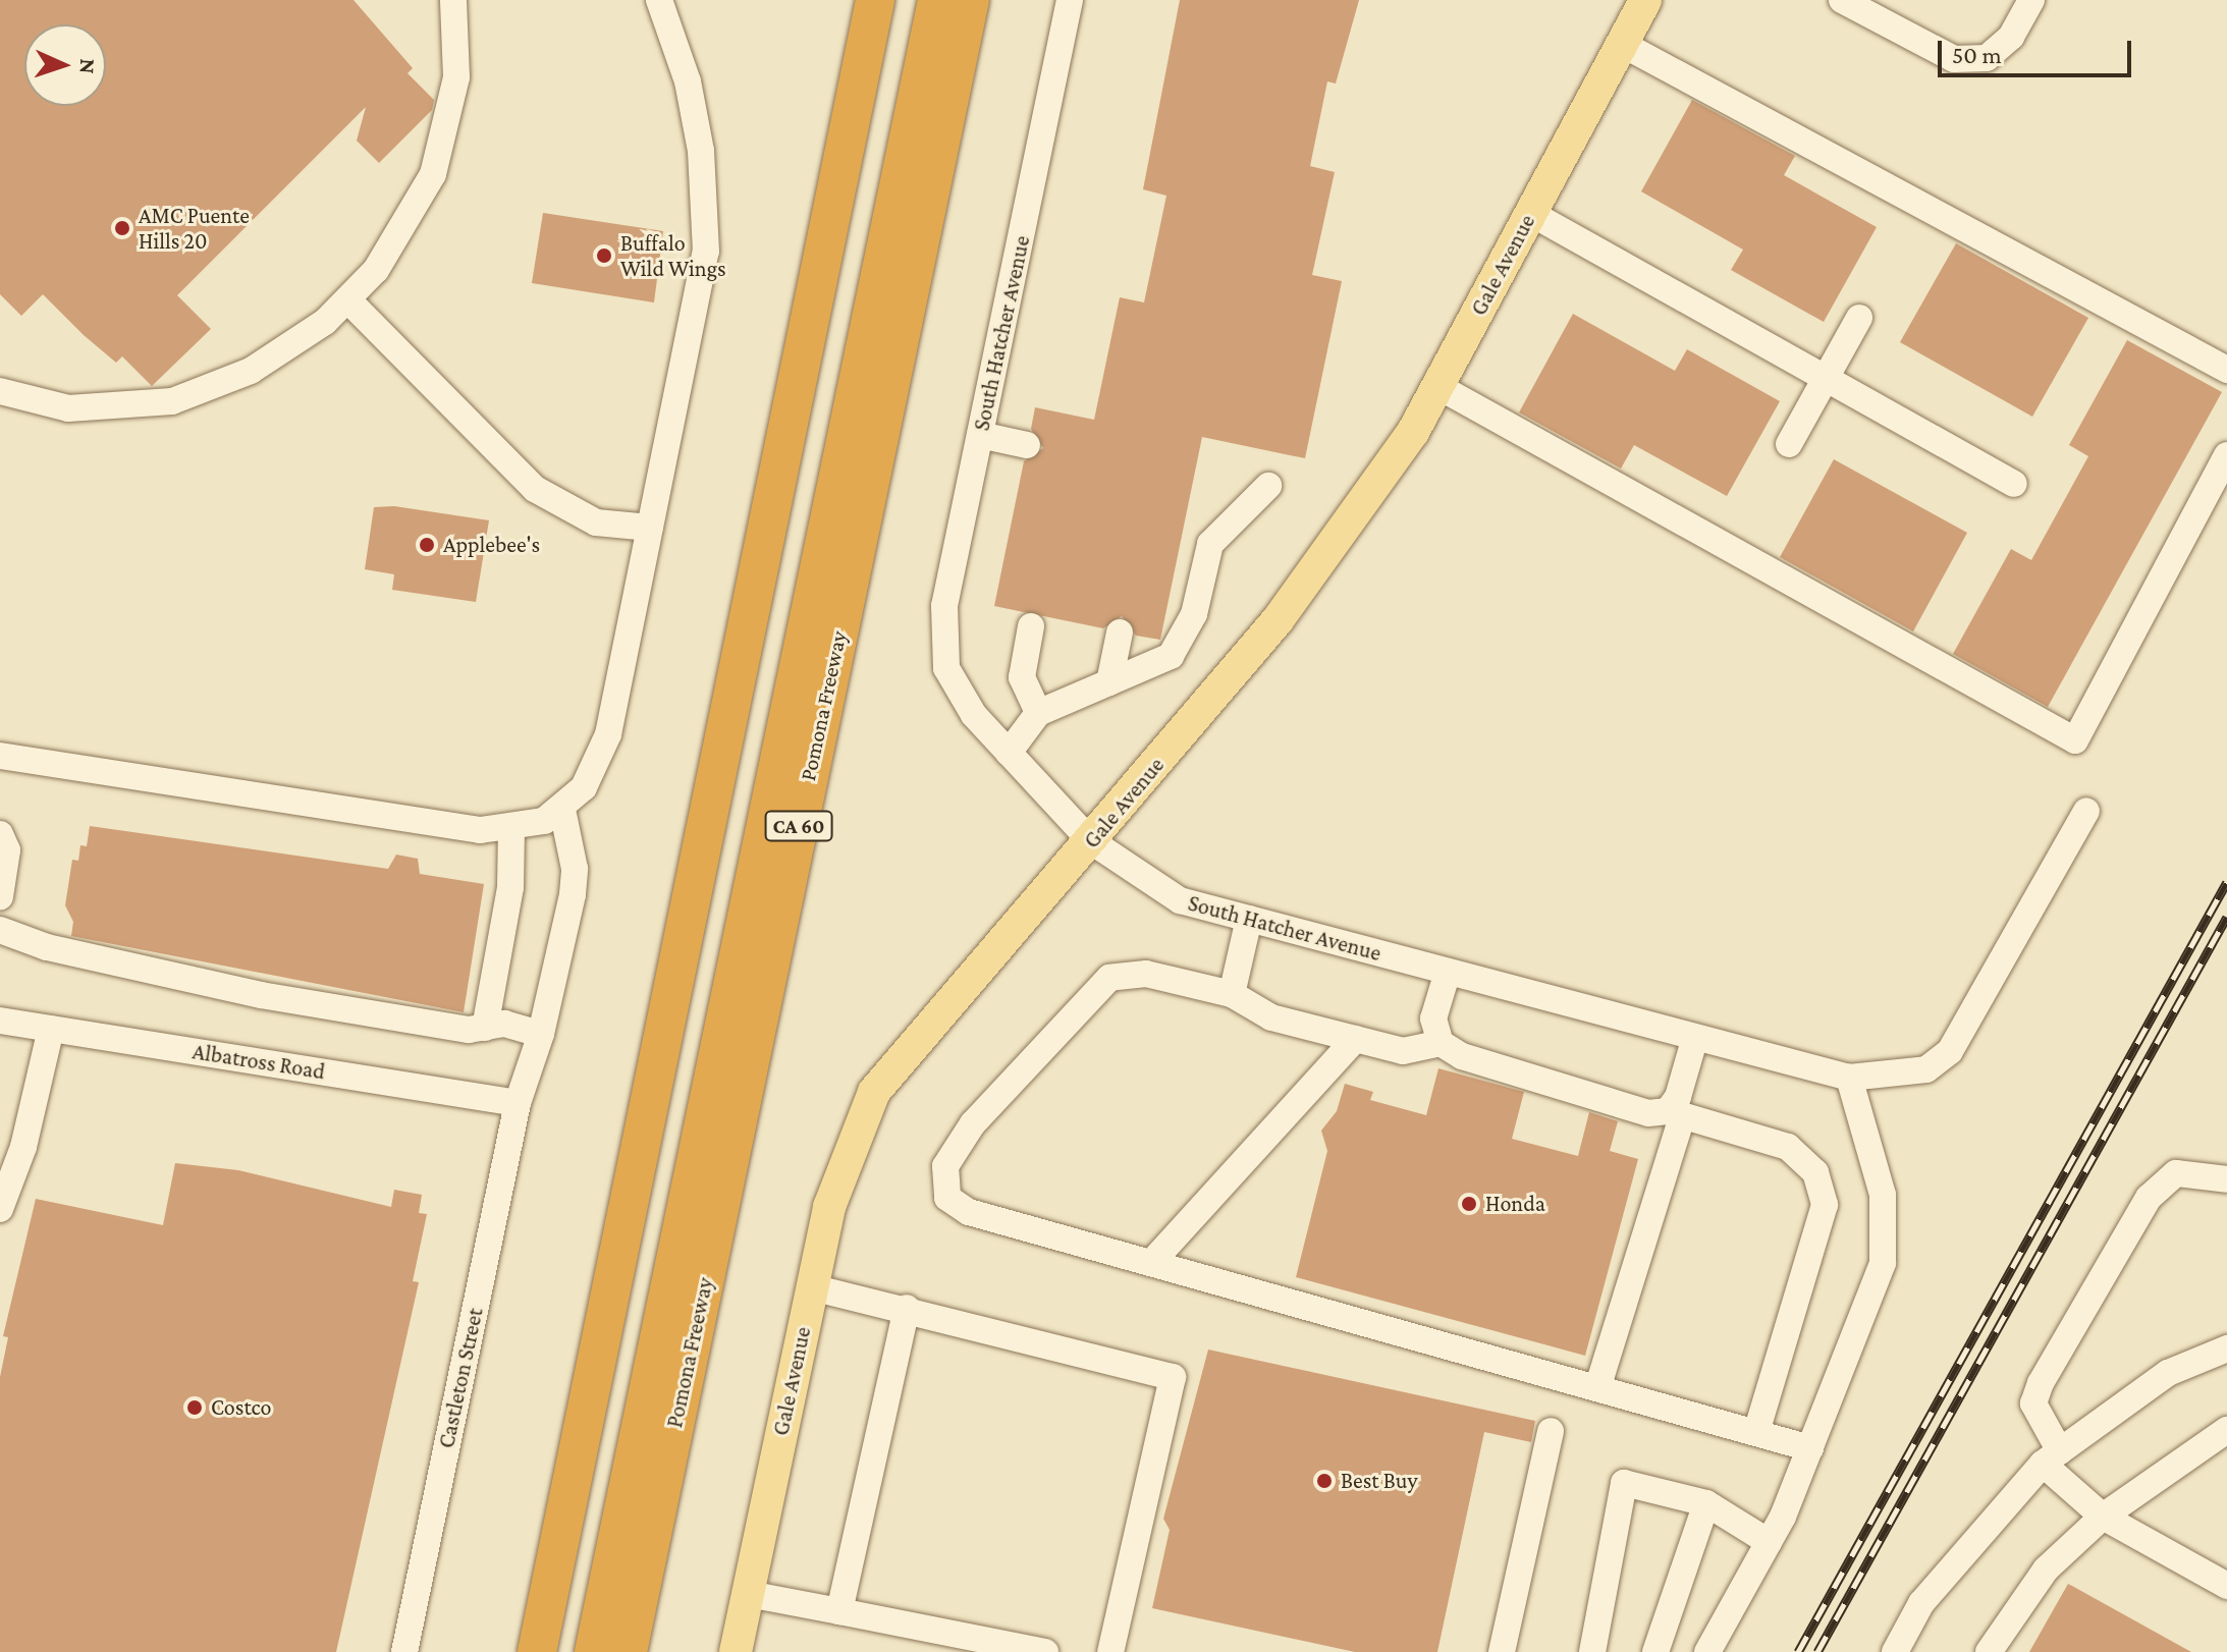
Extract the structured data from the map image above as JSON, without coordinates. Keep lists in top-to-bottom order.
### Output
{
  "streets": {
    "highway": ["Pomona Freeway", "CA 60"],
    "main road": ["Gale Avenue"],
    "street": ["South Hatcher Avenue", "Albatross Road", "Castleton Street"]
  },
  "crossings": [
    ["Gale Avenue", "South Hatcher Avenue"],
    ["Albatross Road", "Castleton Street"]
  ],
  "places": [
    "AMC Puente Hills 20",
    "Buffalo Wild Wings",
    "Applebee's",
    "Honda",
    "Costco",
    "Best Buy"
  ],
  "scale_bar": "50 m",
  "north": "right"
}
